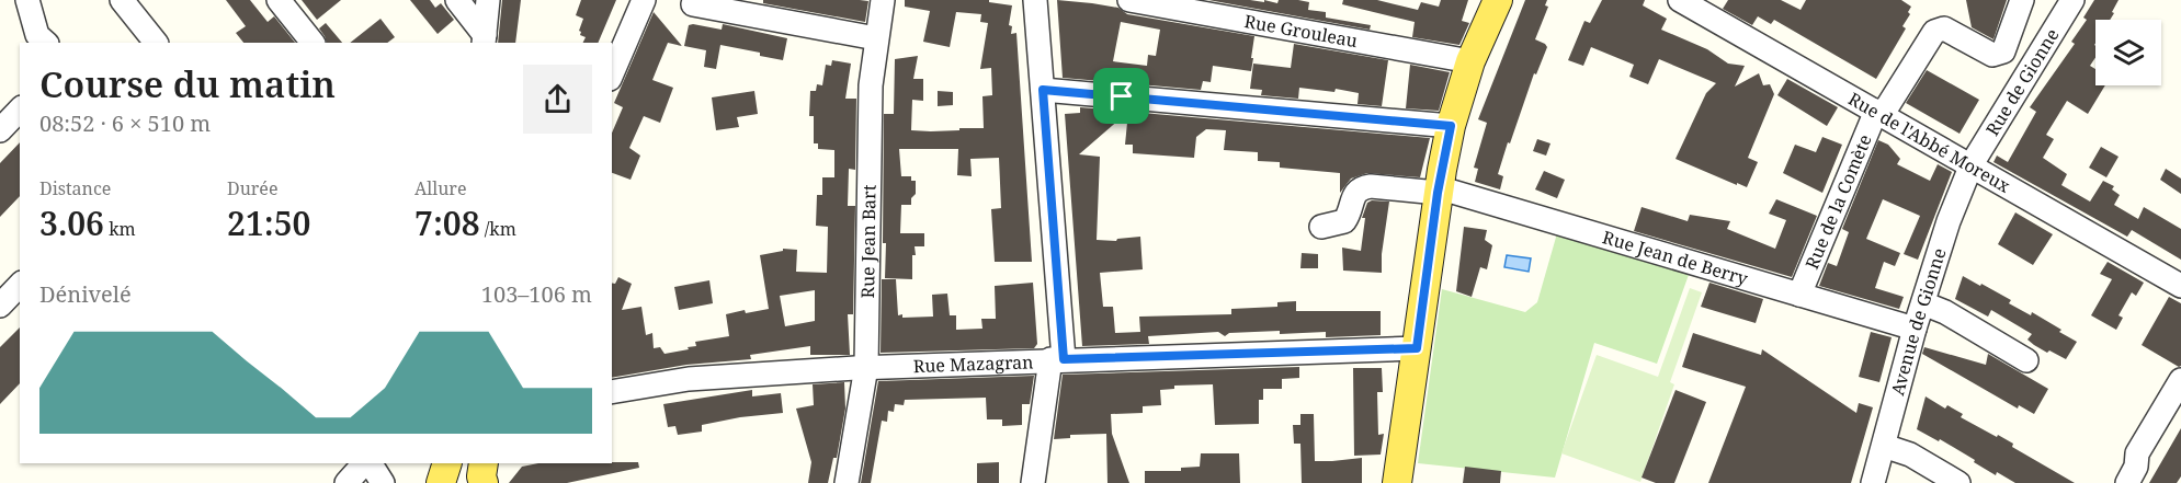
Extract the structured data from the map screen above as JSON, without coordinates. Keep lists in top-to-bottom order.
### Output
{
  "streets": {
    "street": [
      "Rue Grouleau",
      "Rue de Gionne",
      "Rue de l'Abbé Moreux",
      "Rue de la Comète",
      "Rue Jean Bart",
      "Rue Jean de Berry",
      "Avenue de Gionne",
      "Rue Mazagran"
    ]
  },
  "crossings": [
    ["Rue de Gionne", "Rue de l'Abbé Moreux"],
    ["Rue de Gionne", "Avenue de Gionne"],
    ["Rue de l'Abbé Moreux", "Rue de la Comète"],
    ["Rue de l'Abbé Moreux", "Avenue de Gionne"],
    ["Rue de la Comète", "Rue Jean de Berry"],
    ["Rue Jean Bart", "Rue Mazagran"],
    ["Rue Jean de Berry", "Avenue de Gionne"]
  ],
  "page": {
    "heading": ["Course du matin", "08:52 · 6 × 510 m"],
    "stats": [
      ["Distance", "3.06 km"],
      ["Durée", "21:50"],
      ["Allure", "7:08 /km"]
    ],
    "chart": ["Dénivelé", "103–106 m"]
  }
}
